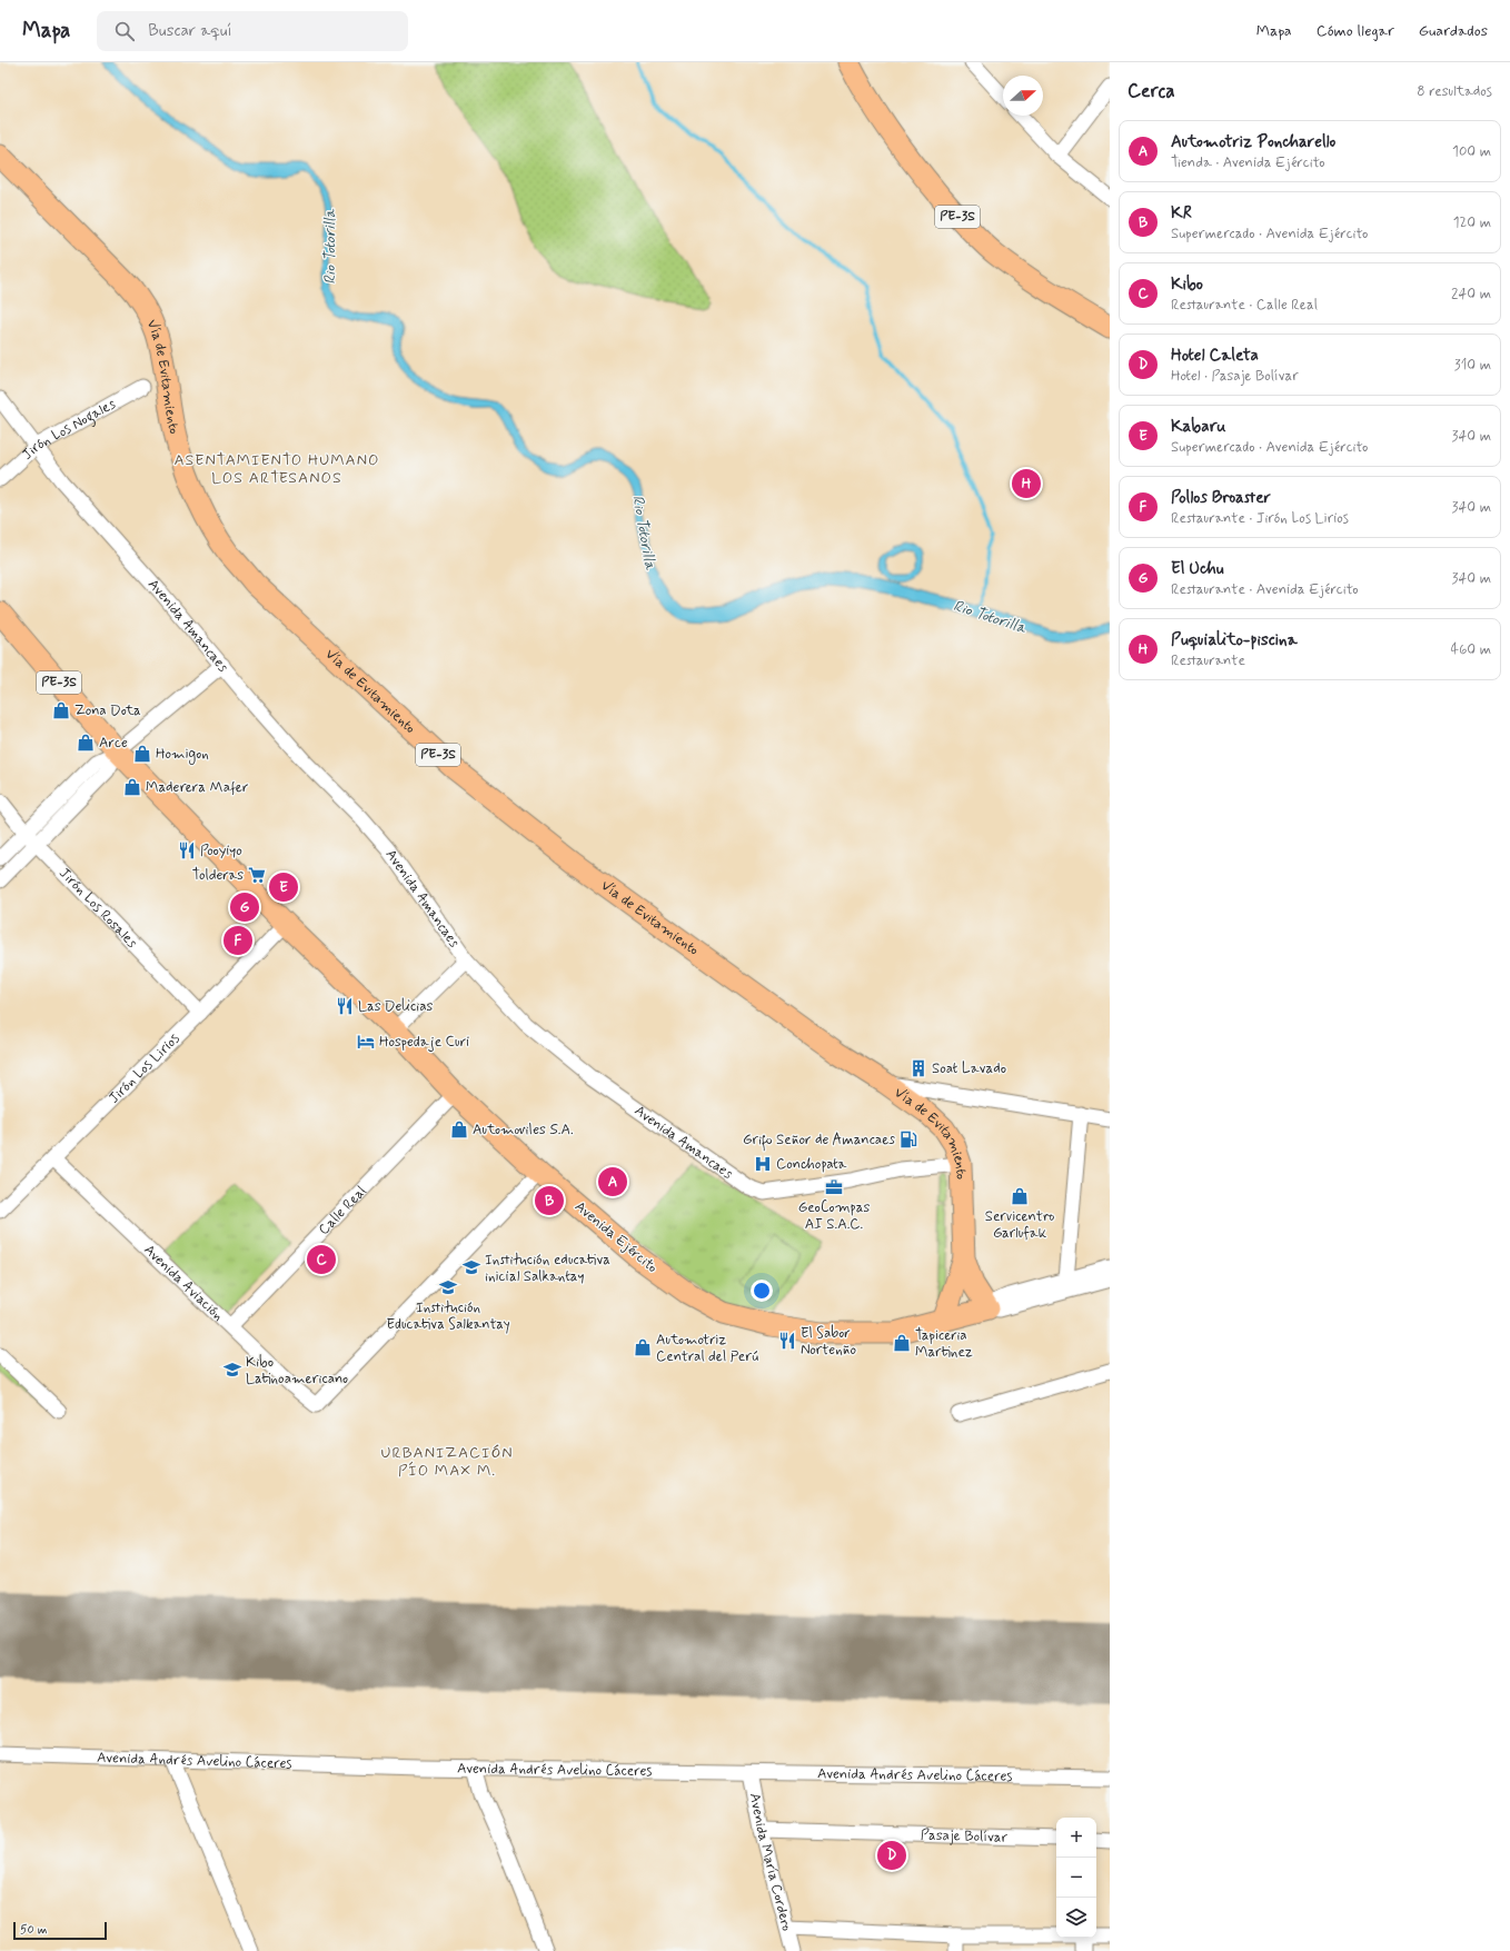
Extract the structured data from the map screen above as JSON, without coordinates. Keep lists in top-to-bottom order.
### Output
{
  "streets": {
    "highway": ["PE-3S", "Vía de Evitamiento", "Avenida Ejército"],
    "street": [
      "Jirón Los Nogales",
      "Avenida Amancaes",
      "Jirón Los Rosales",
      "Jirón Los Lirios",
      "Calle Real",
      "Avenida Aviación",
      "Avenida Andrés Avelino Cáceres",
      "Pasaje Bolívar",
      "Avenida María Cordero"
    ]
  },
  "crossings": [
    ["PE-3S", "Avenida Ejército"],
    ["Vía de Evitamiento", "Avenida Amancaes"],
    ["Vía de Evitamiento", "Avenida Ejército"],
    ["Jirón Los Nogales", "Avenida Amancaes"],
    ["Jirón Los Rosales", "Jirón Los Lirios"],
    ["Jirón Los Lirios", "Avenida Ejército"],
    ["Jirón Los Lirios", "Avenida Aviación"],
    ["Calle Real", "Avenida Ejército"],
    ["Calle Real", "Avenida Aviación"],
    ["Avenida Ejército", "Avenida Aviación"],
    ["Avenida Andrés Avelino Cáceres", "Avenida María Cordero"],
    ["Pasaje Bolívar", "Avenida María Cordero"]
  ],
  "districts": ["ASENTAMIENTO HUMANO LOS ARTESANOS", "URBANIZACIÓN PÍO MAX M."],
  "water": ["Rio Totorilla"],
  "places": {
    "shop": [
      "Zona Dota",
      "Arce",
      "Homigon",
      "Maderera Mafer",
      "Automoviles S.A.",
      "Servicentro Garlufak",
      "Tapiceria Martinez",
      "Automotriz Central del Perú"
    ],
    "restaurant": ["Pooyiyo", "Las Delicias", "El Sabor Nortenño"],
    "supermarket": ["Tolderas"],
    "hotel": ["Hospedaje Curi"],
    "building": ["Soat Lavado"],
    "fuel station": ["Grifo Señor de Amancaes"],
    "hospital": ["Conchopata"],
    "office": ["GeoCompas AI S.A.C."],
    "school or university": ["Institución educativa inicial Salkantay", "Institución Educativa Salkantay", "Kibo Latinoamericano"]
  },
  "scale_bar": "50 m",
  "north": "right",
  "page": {
    "header": "Mapa",
    "search": "Buscar aquí",
    "nav": ["Mapa", "Cómo llegar", "Guardados"],
    "heading": ["Cerca", "8 resultados"],
    "list": [
      {
        "mark": "A",
        "name": "Automotriz Poncharello",
        "note": "Tienda · Avenida Ejército",
        "value": "100 m"
      },
      {
        "mark": "B",
        "name": "KR",
        "note": "Supermercado · Avenida Ejército",
        "value": "120 m"
      },
      {
        "mark": "C",
        "name": "Kibo",
        "note": "Restaurante · Calle Real",
        "value": "240 m"
      },
      {
        "mark": "D",
        "name": "Hotel Caleta",
        "note": "Hotel · Pasaje Bolívar",
        "value": "310 m"
      },
      {
        "mark": "E",
        "name": "Kabaru",
        "note": "Supermercado · Avenida Ejército",
        "value": "340 m"
      },
      {
        "mark": "F",
        "name": "Pollos Broaster",
        "note": "Restaurante · Jirón Los Lirios",
        "value": "340 m"
      },
      {
        "mark": "G",
        "name": "El Uchu",
        "note": "Restaurante · Avenida Ejército",
        "value": "340 m"
      },
      {
        "mark": "H",
        "name": "Puquialito-piscina",
        "note": "Restaurante",
        "value": "460 m"
      }
    ],
    "pins": [
      "H",
      "E",
      "G",
      "F",
      "A",
      "B",
      "C",
      "D"
    ],
    "map_buttons": ["+", "−"],
    "scale": "50 m"
  }
}
